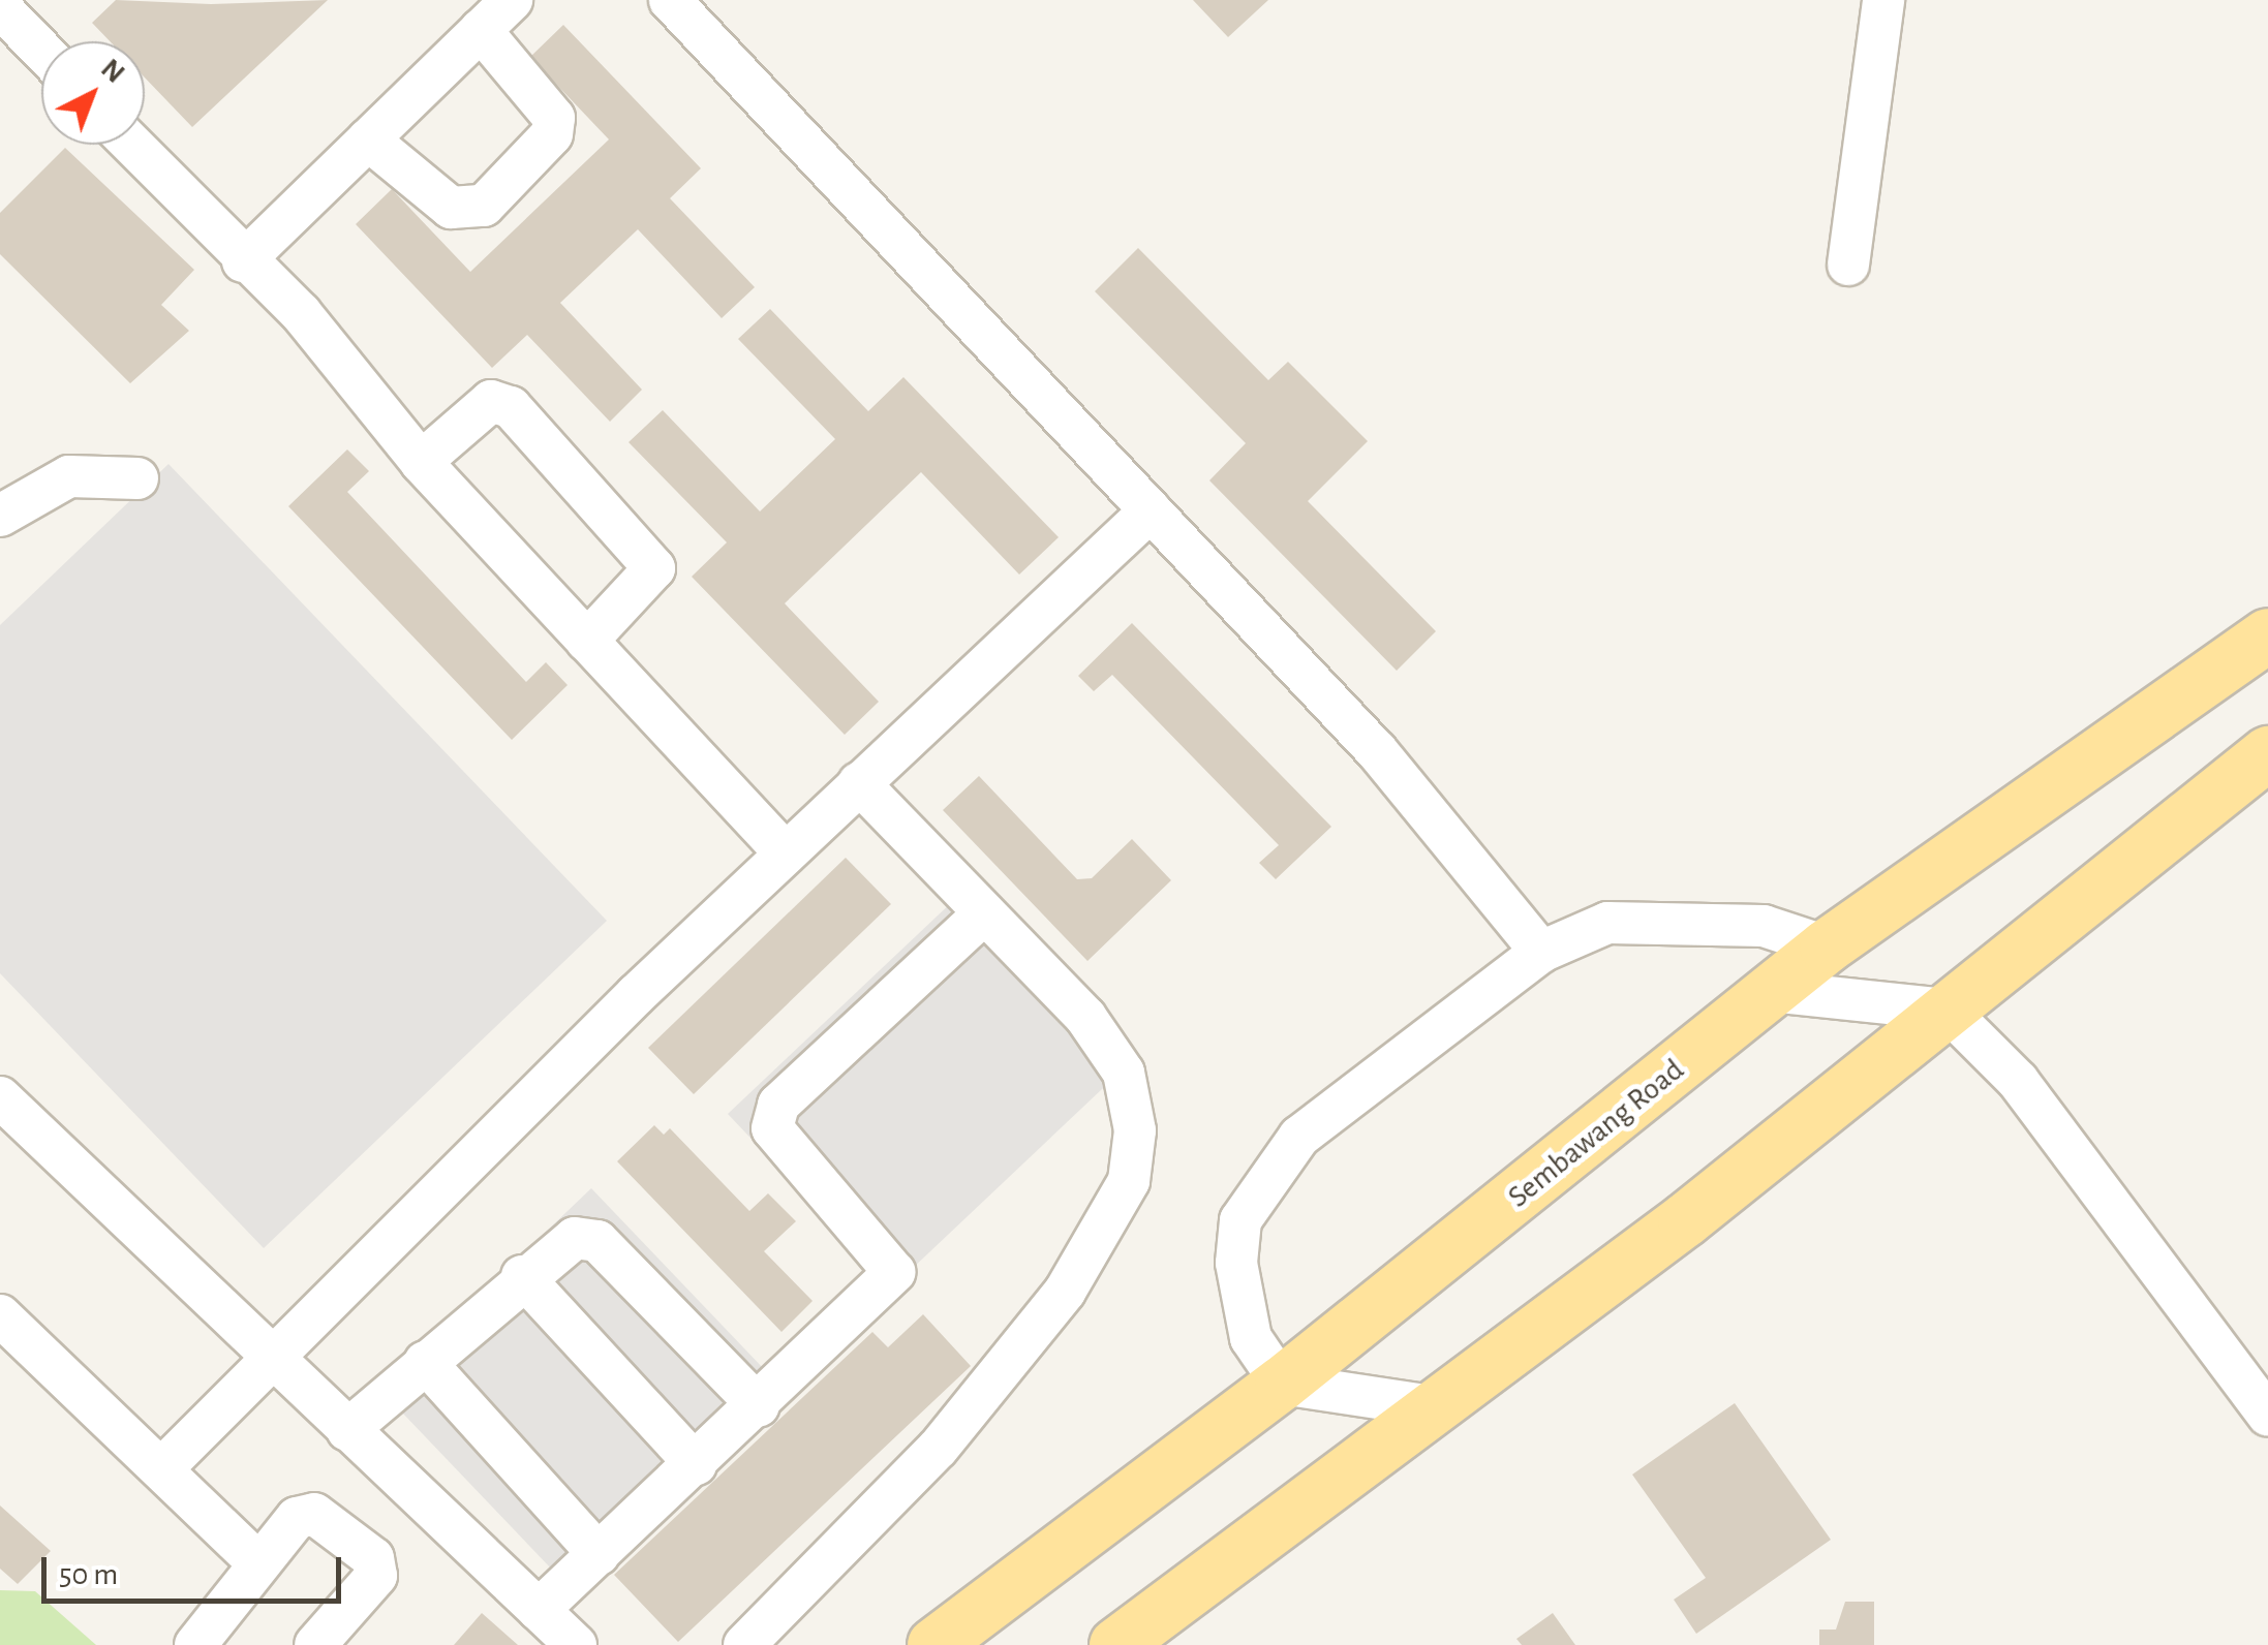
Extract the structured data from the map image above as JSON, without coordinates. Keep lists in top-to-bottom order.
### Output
{
  "streets": {
    "main road": ["Sembawang Road"]
  },
  "scale_bar": "50 m",
  "north": "top right"
}
